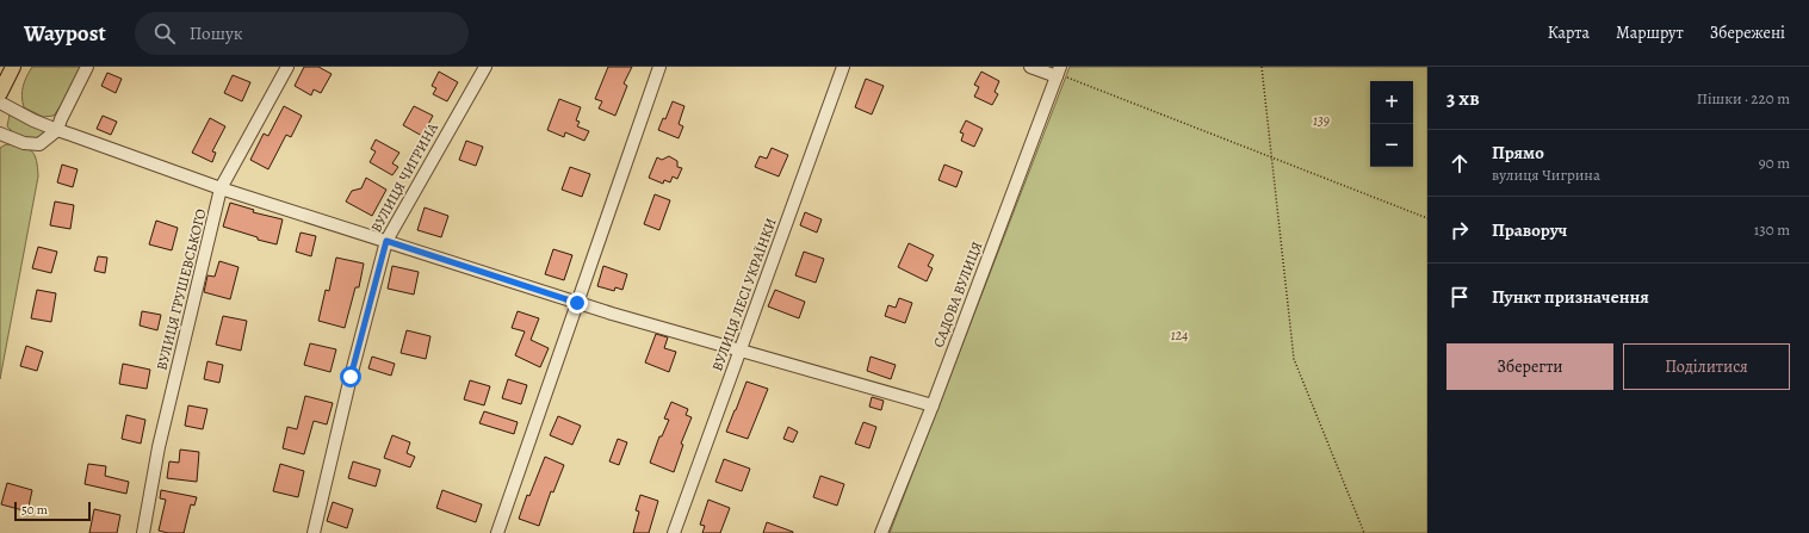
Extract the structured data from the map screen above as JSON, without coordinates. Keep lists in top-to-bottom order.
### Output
{
  "streets": {
    "street": [
      "ВУЛИЦЯ ЧИГРИНА",
      "ВУЛИЦЯ ГРУШЕВСЬКОГО",
      "ВУЛИЦЯ ЛЕСІ УКРАЇНКИ",
      "САДОВА ВУЛИЦЯ"
    ]
  },
  "parks": ["139", "124"],
  "scale_bar": "50 m",
  "page": {
    "header": "Waypost",
    "search": "Пошук",
    "nav": ["Карта", "Маршрут", "Збережені"],
    "heading": ["3 хв", "Пішки · 220 m"],
    "map_buttons": ["+", "−"],
    "list": [
      ["Прямо", "вулиця Чигрина", "90 m"],
      ["Праворуч", "130 m"],
      "Пункт призначення"
    ],
    "buttons": ["Зберегти", "Поділитися"],
    "scale": "50 m"
  }
}
